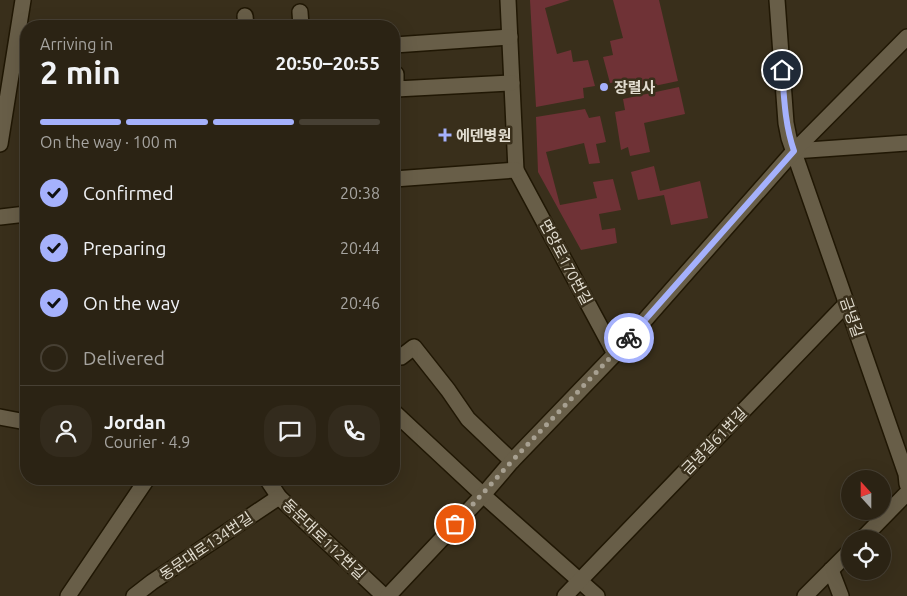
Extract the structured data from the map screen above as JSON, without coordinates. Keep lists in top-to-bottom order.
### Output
{
  "streets": {
    "lane": [
      "면앙로170번길",
      "금녕길",
      "금녕길61번길",
      "동문대로112번길",
      "동문대로134번길"
    ]
  },
  "crossings": [
    ["면앙로170번길", "동문대로112번길"],
    ["금녕길", "금녕길61번길"],
    ["금녕길", "동문대로112번길"],
    ["동문대로112번길", "동문대로134번길"]
  ],
  "places": {
    "other": ["장렬사"],
    "health": ["에덴병원"]
  },
  "north": "top",
  "page": {
    "heading": ["2 min", "Arriving in", "20:50–20:55"],
    "panel": ["Jordan", "Courier · 4.9"],
    "bar": "On the way · 100 m",
    "list": [
      ["Confirmed", "20:38"],
      ["Preparing", "20:44"],
      ["On the way", "20:46"],
      "Delivered"
    ]
  }
}
